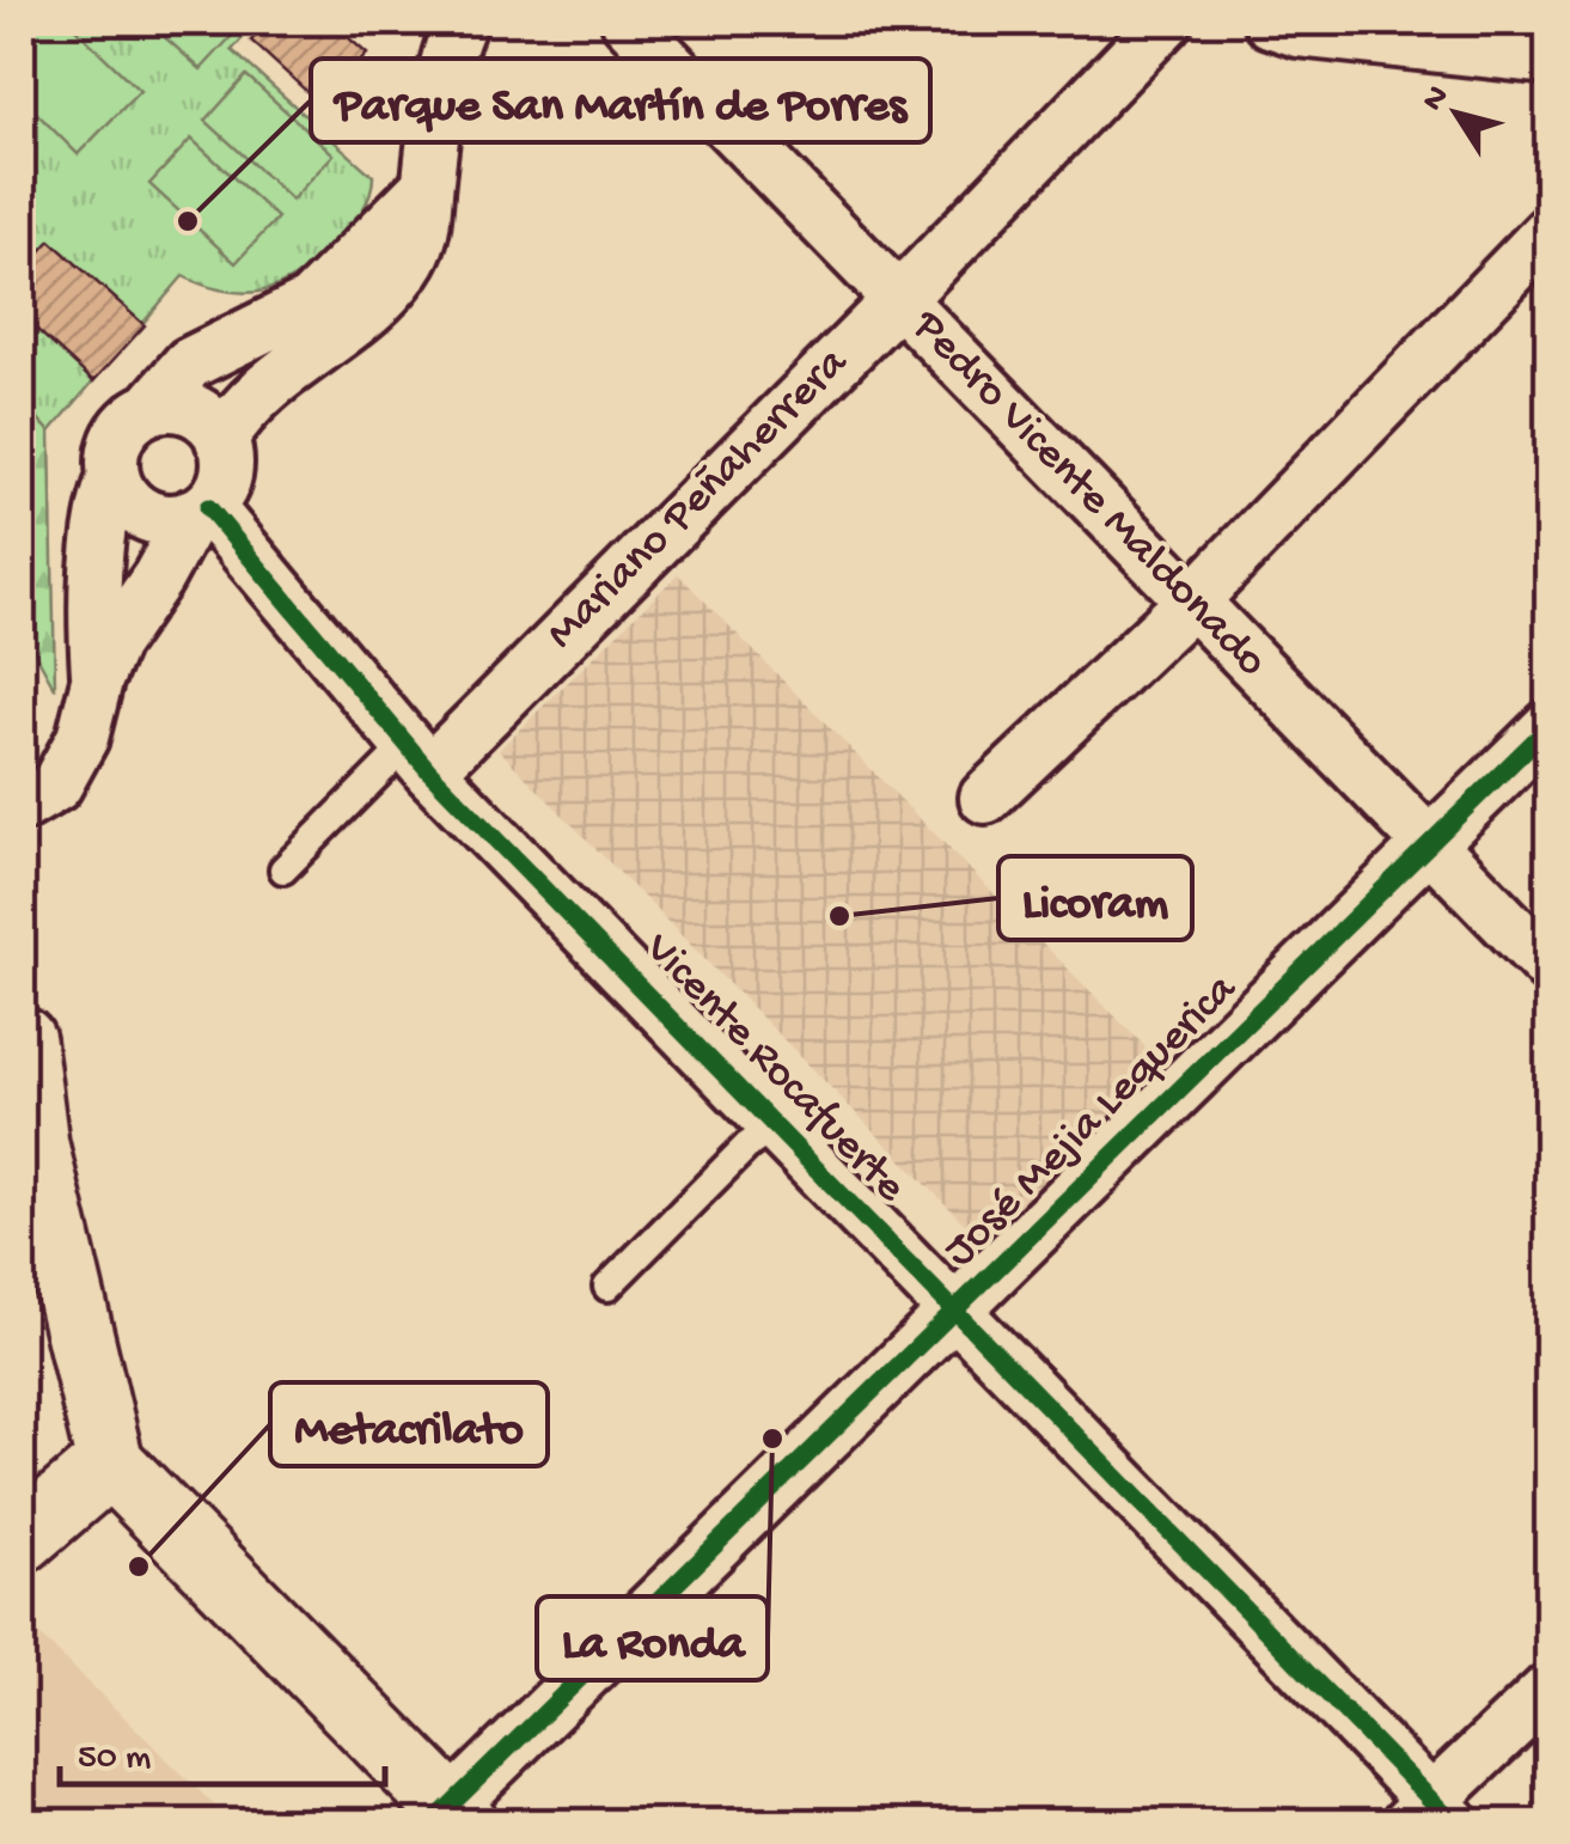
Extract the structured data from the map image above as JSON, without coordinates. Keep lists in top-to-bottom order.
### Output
{
  "streets": {
    "street": [
      "Pedro Vicente Maldonado",
      "Mariano Peñaherrera",
      "Vicente Rocafuerte",
      "José Mejia Lequerica"
    ]
  },
  "crossings": [
    ["Pedro Vicente Maldonado", "Mariano Peñaherrera"],
    ["Pedro Vicente Maldonado", "José Mejia Lequerica"],
    ["Mariano Peñaherrera", "Vicente Rocafuerte"],
    ["Vicente Rocafuerte", "José Mejia Lequerica"]
  ],
  "places": [
    "Parque San Martín de Porres",
    "Licoram",
    "La Ronda",
    "Metacrilato"
  ],
  "scale_bar": "50 m",
  "north": "top left"
}
